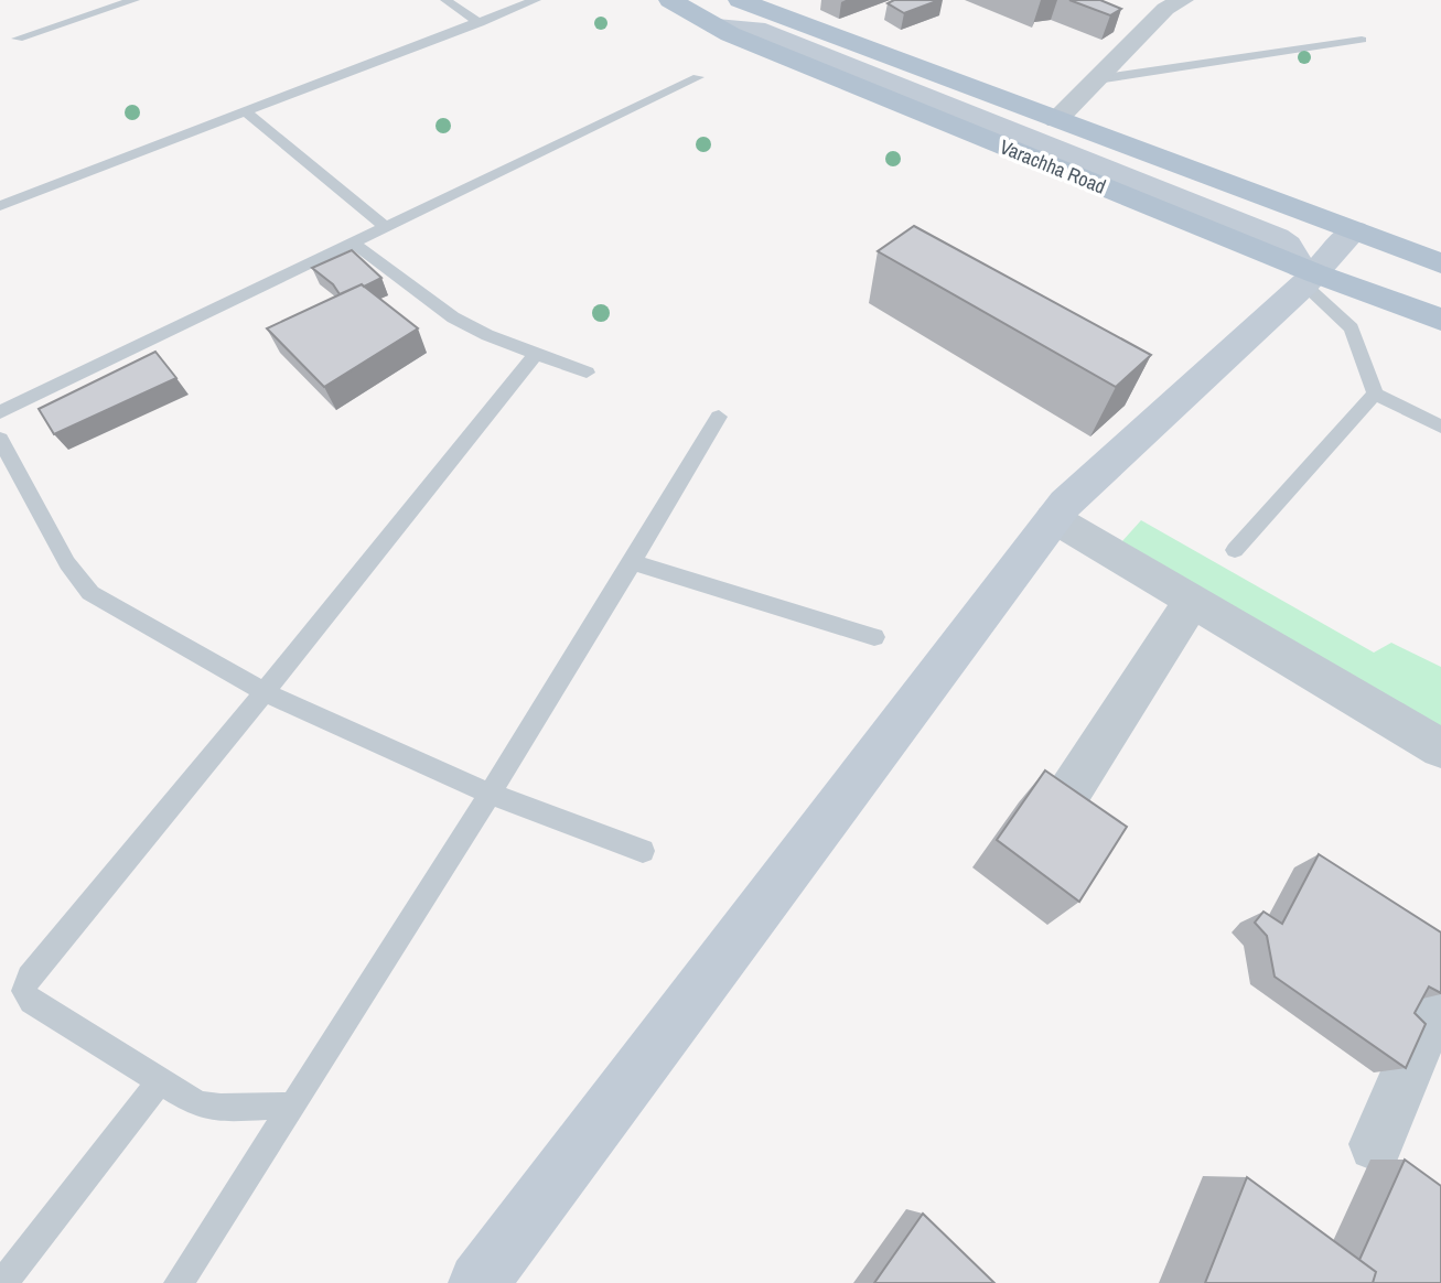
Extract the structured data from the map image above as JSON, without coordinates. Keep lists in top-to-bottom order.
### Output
{
  "streets": {
    "main road": ["Varachha Road"]
  }
}
